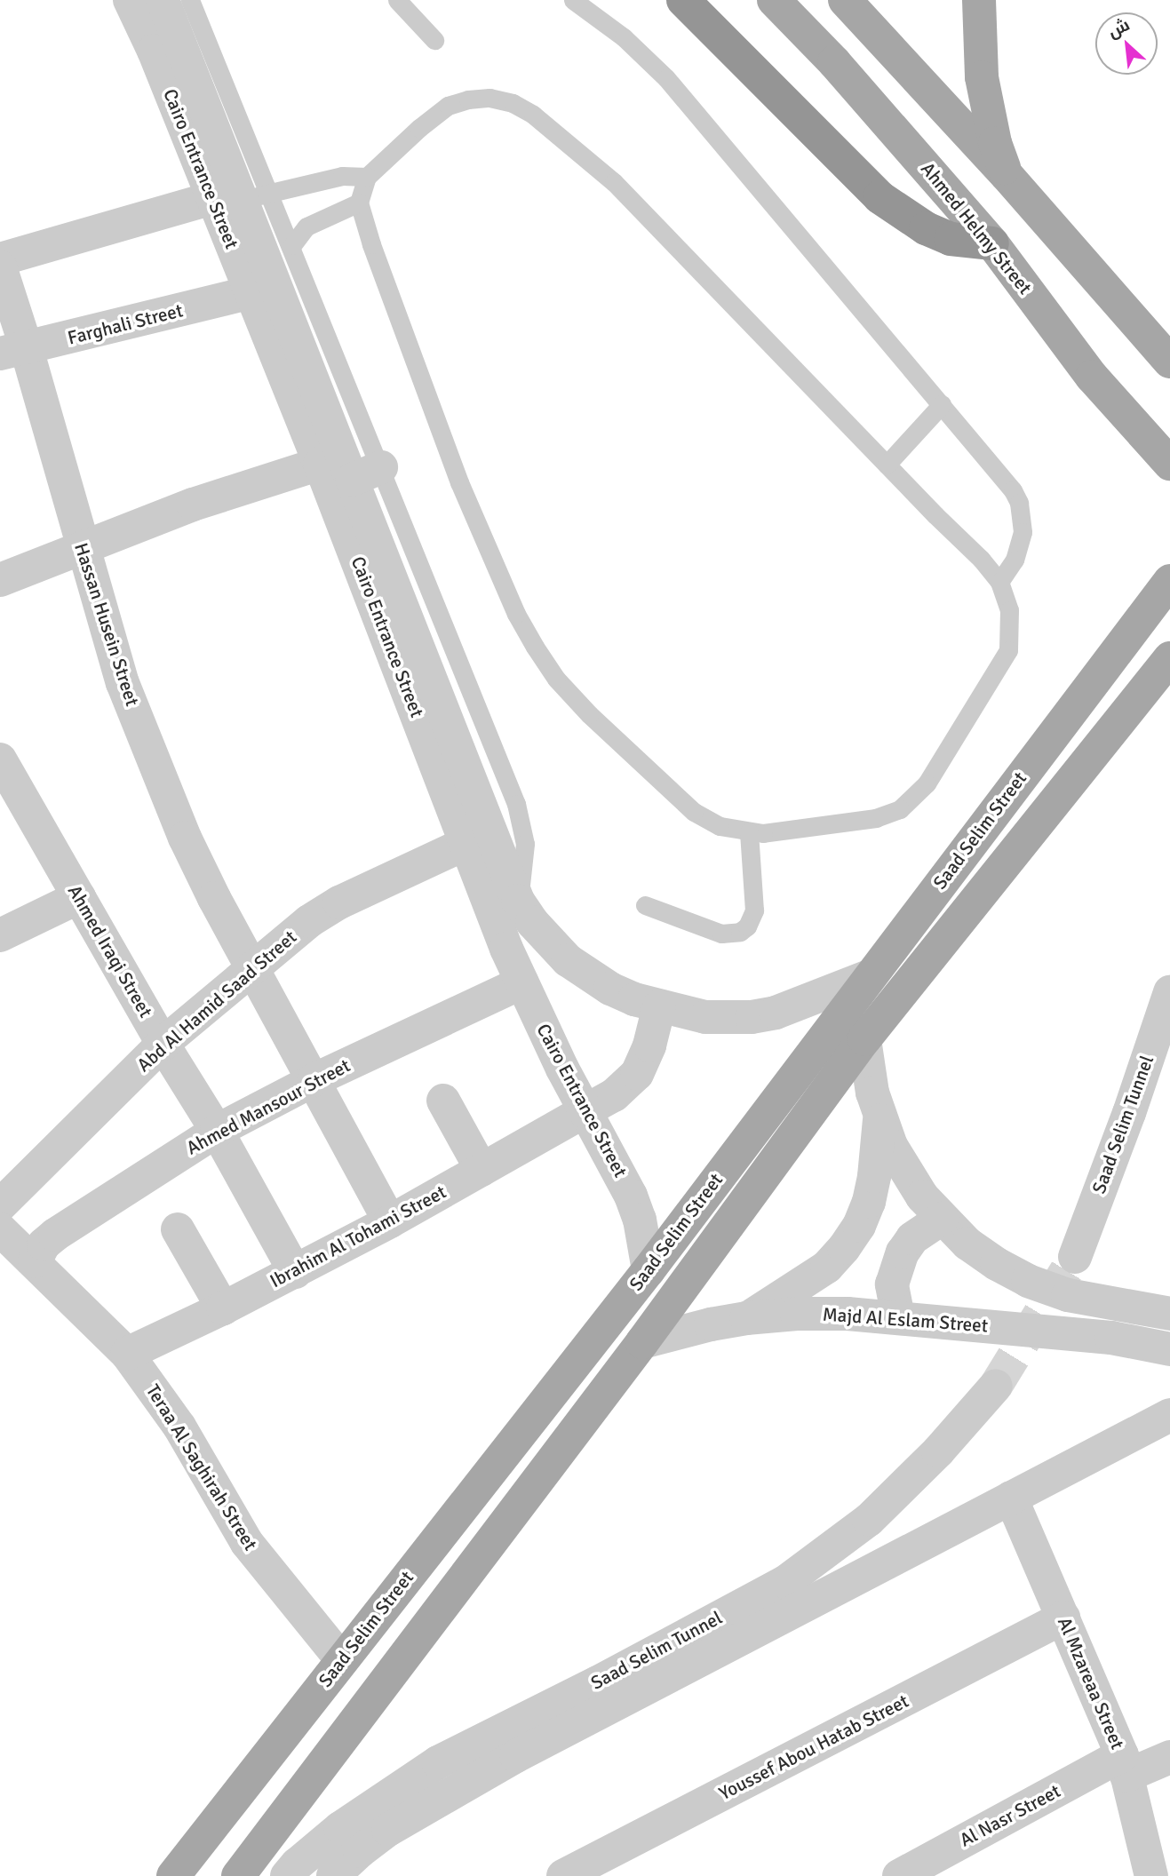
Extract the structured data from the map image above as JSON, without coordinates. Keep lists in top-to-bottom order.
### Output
{
  "streets": {
    "main road": ["Ahmed Helmy Street", "Saad Selim Street"],
    "street": [
      "Cairo Entrance Street",
      "Farghali Street",
      "Hassan Husein Street",
      "Ahmed Iraqi Street",
      "Abd Al Hamid Saad Street",
      "Ahmed Mansour Street",
      "Saad Selim Tunnel",
      "Ibrahim Al Tohami Street",
      "Majd Al Eslam Street",
      "Teraa Al Saghirah Street",
      "Al Mzareaa Street",
      "Youssef Abou Hatab Street",
      "Al Nasr Street"
    ]
  },
  "crossings": [
    ["Cairo Entrance Street", "Farghali Street"],
    ["Cairo Entrance Street", "Saad Selim Street"],
    ["Cairo Entrance Street", "Abd Al Hamid Saad Street"],
    ["Cairo Entrance Street", "Ahmed Mansour Street"],
    ["Cairo Entrance Street", "Ibrahim Al Tohami Street"],
    ["Farghali Street", "Hassan Husein Street"],
    ["Hassan Husein Street", "Abd Al Hamid Saad Street"],
    ["Hassan Husein Street", "Ahmed Mansour Street"],
    ["Hassan Husein Street", "Ibrahim Al Tohami Street"],
    ["Saad Selim Street", "Majd Al Eslam Street"],
    ["Saad Selim Street", "Teraa Al Saghirah Street"],
    ["Ahmed Iraqi Street", "Abd Al Hamid Saad Street"],
    ["Ahmed Iraqi Street", "Ahmed Mansour Street"],
    ["Ahmed Iraqi Street", "Ibrahim Al Tohami Street"],
    ["Ahmed Mansour Street", "Teraa Al Saghirah Street"],
    ["Ibrahim Al Tohami Street", "Teraa Al Saghirah Street"],
    ["Al Mzareaa Street", "Youssef Abou Hatab Street"],
    ["Al Mzareaa Street", "Al Nasr Street"]
  ],
  "north": "top left"
}
